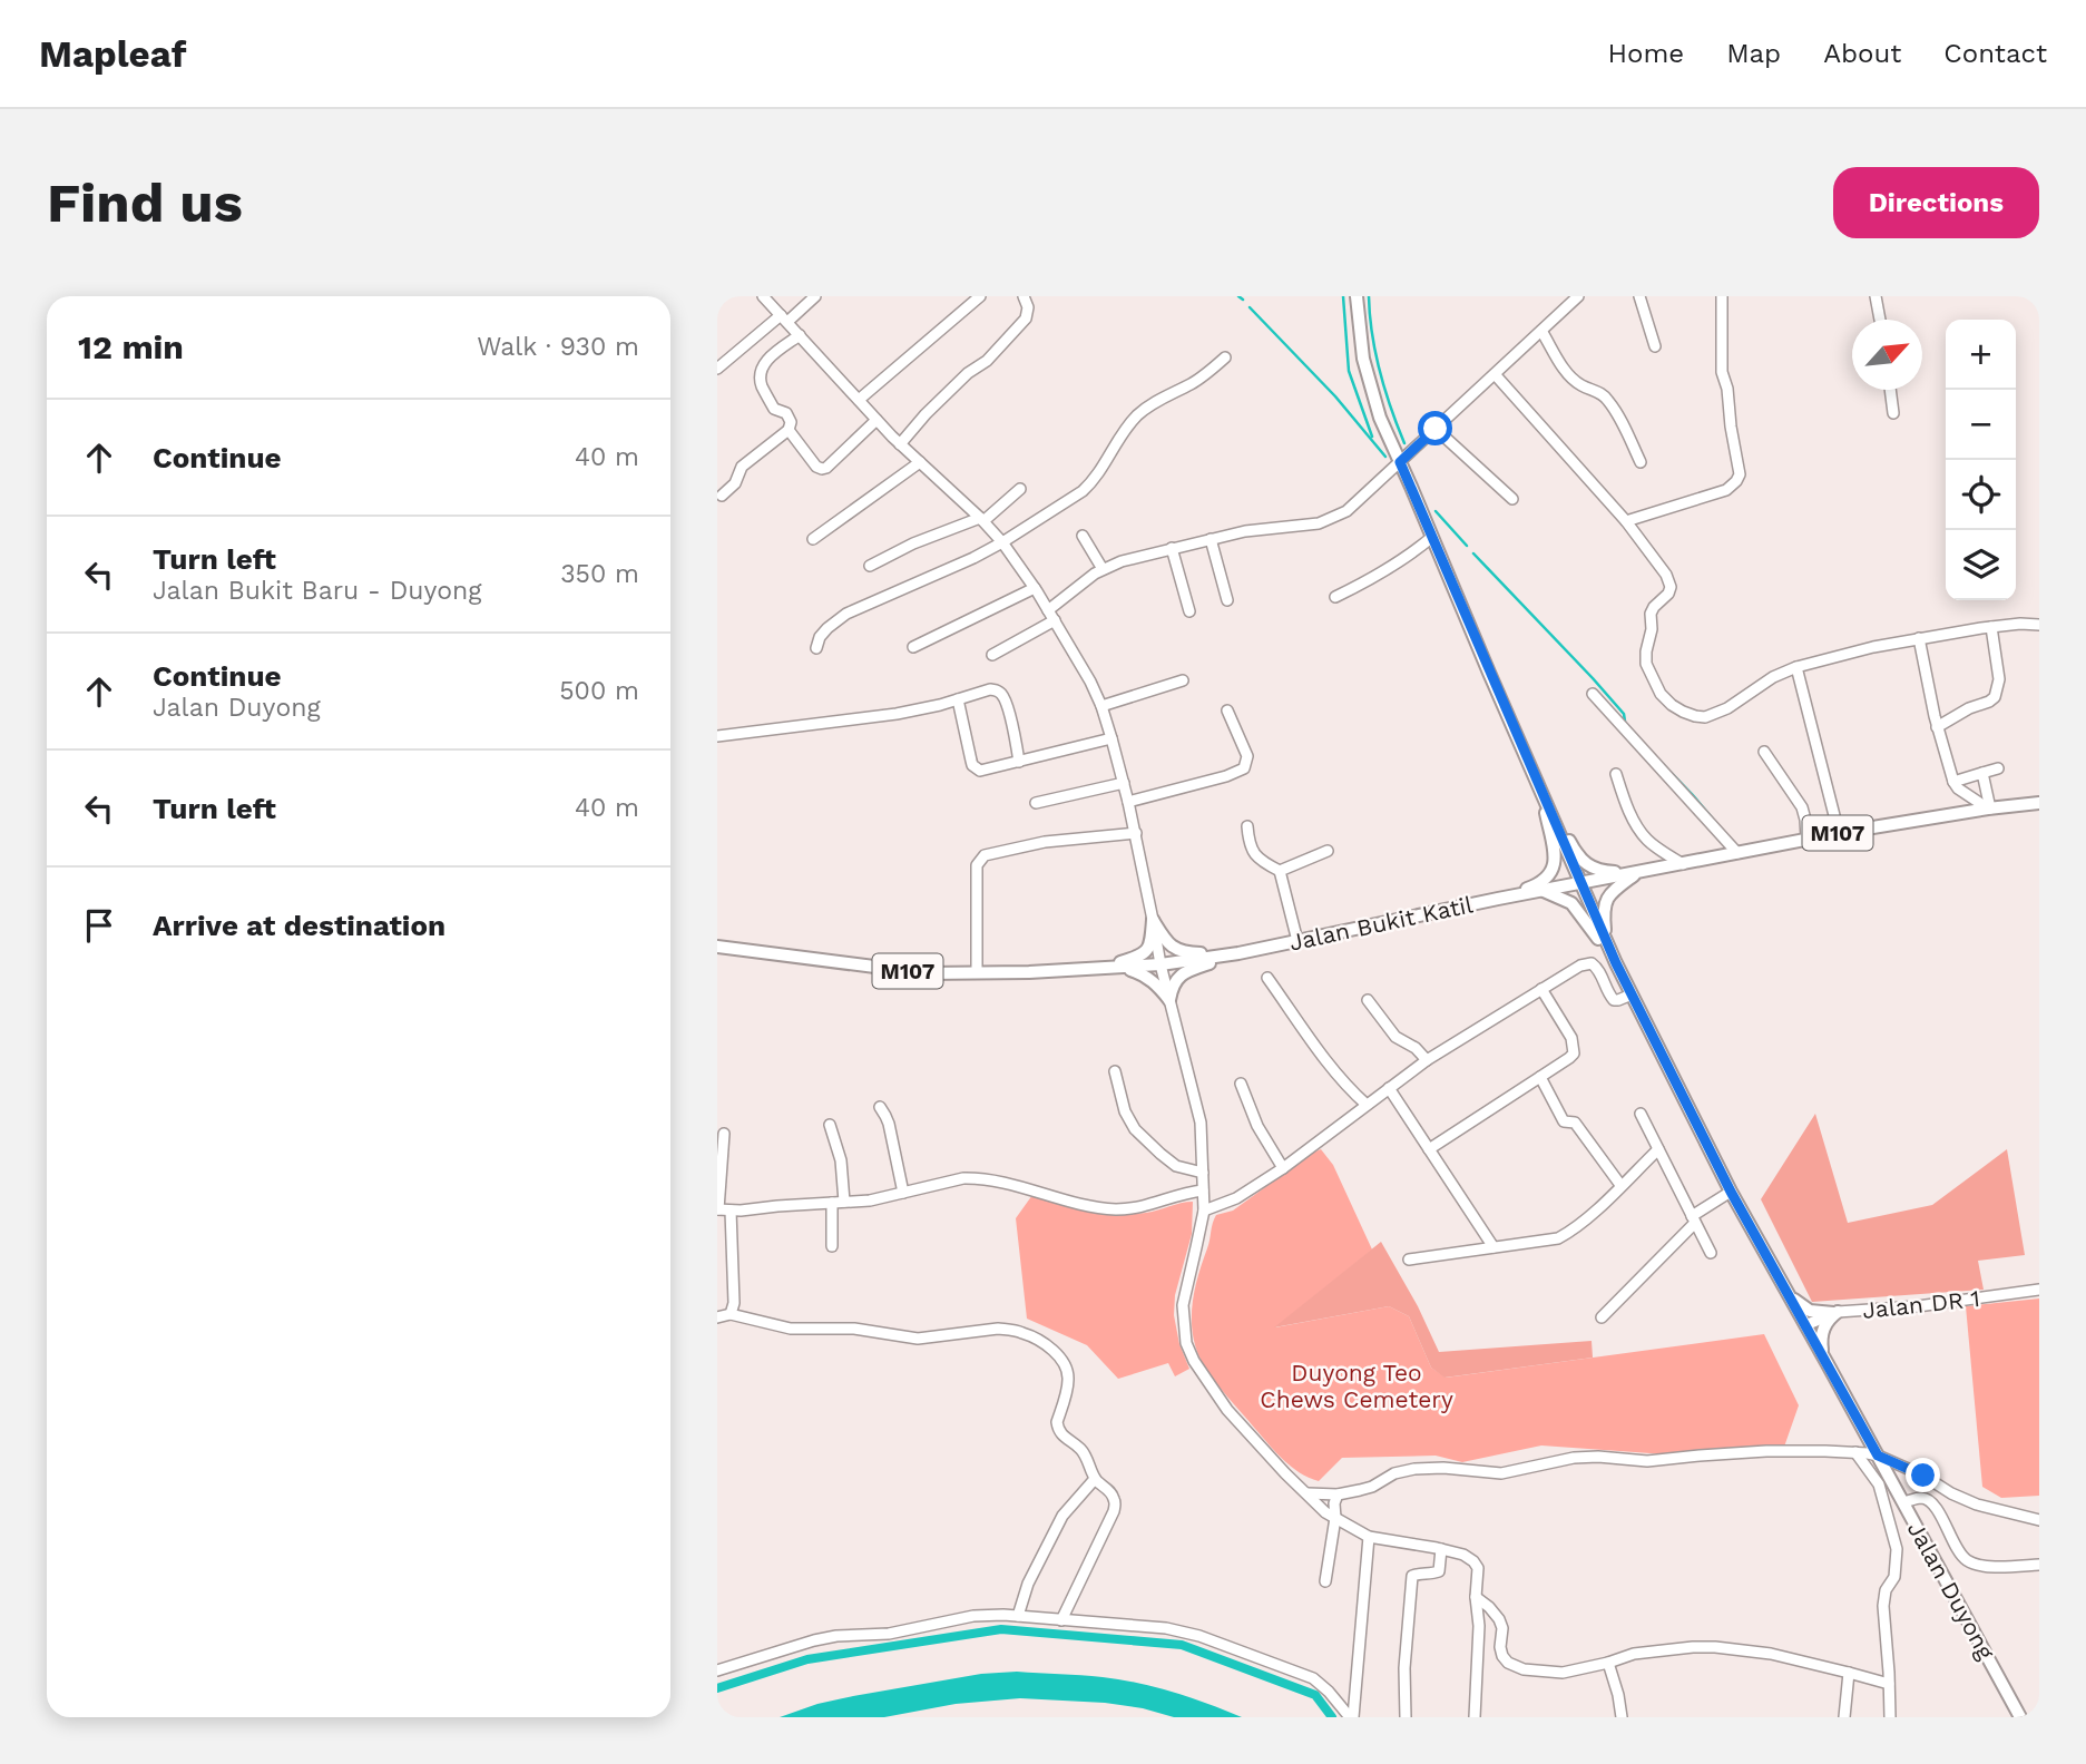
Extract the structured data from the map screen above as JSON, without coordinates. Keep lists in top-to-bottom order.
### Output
{
  "streets": {
    "main road": ["M107", "Jalan Bukit Katil", "Jalan Duyong"],
    "street": ["Jalan DR 1"]
  },
  "crossings": [
    ["Jalan Bukit Katil", "Jalan Duyong"],
    ["Jalan DR 1", "Jalan Duyong"]
  ],
  "parks": ["Duyong Teo Chews Cemetery"],
  "north": "top right",
  "page": {
    "header": "Mapleaf",
    "nav": [
      "Home",
      "Map",
      "About",
      "Contact"
    ],
    "buttons": "Directions",
    "title": "Find us",
    "heading": ["12 min", "Walk · 930 m"],
    "map_buttons": ["+", "−"],
    "list": [
      ["Continue", "40 m"],
      ["Turn left", "Jalan Bukit Baru - Duyong", "350 m"],
      ["Continue", "Jalan Duyong", "500 m"],
      ["Turn left", "40 m"],
      "Arrive at destination"
    ]
  }
}
